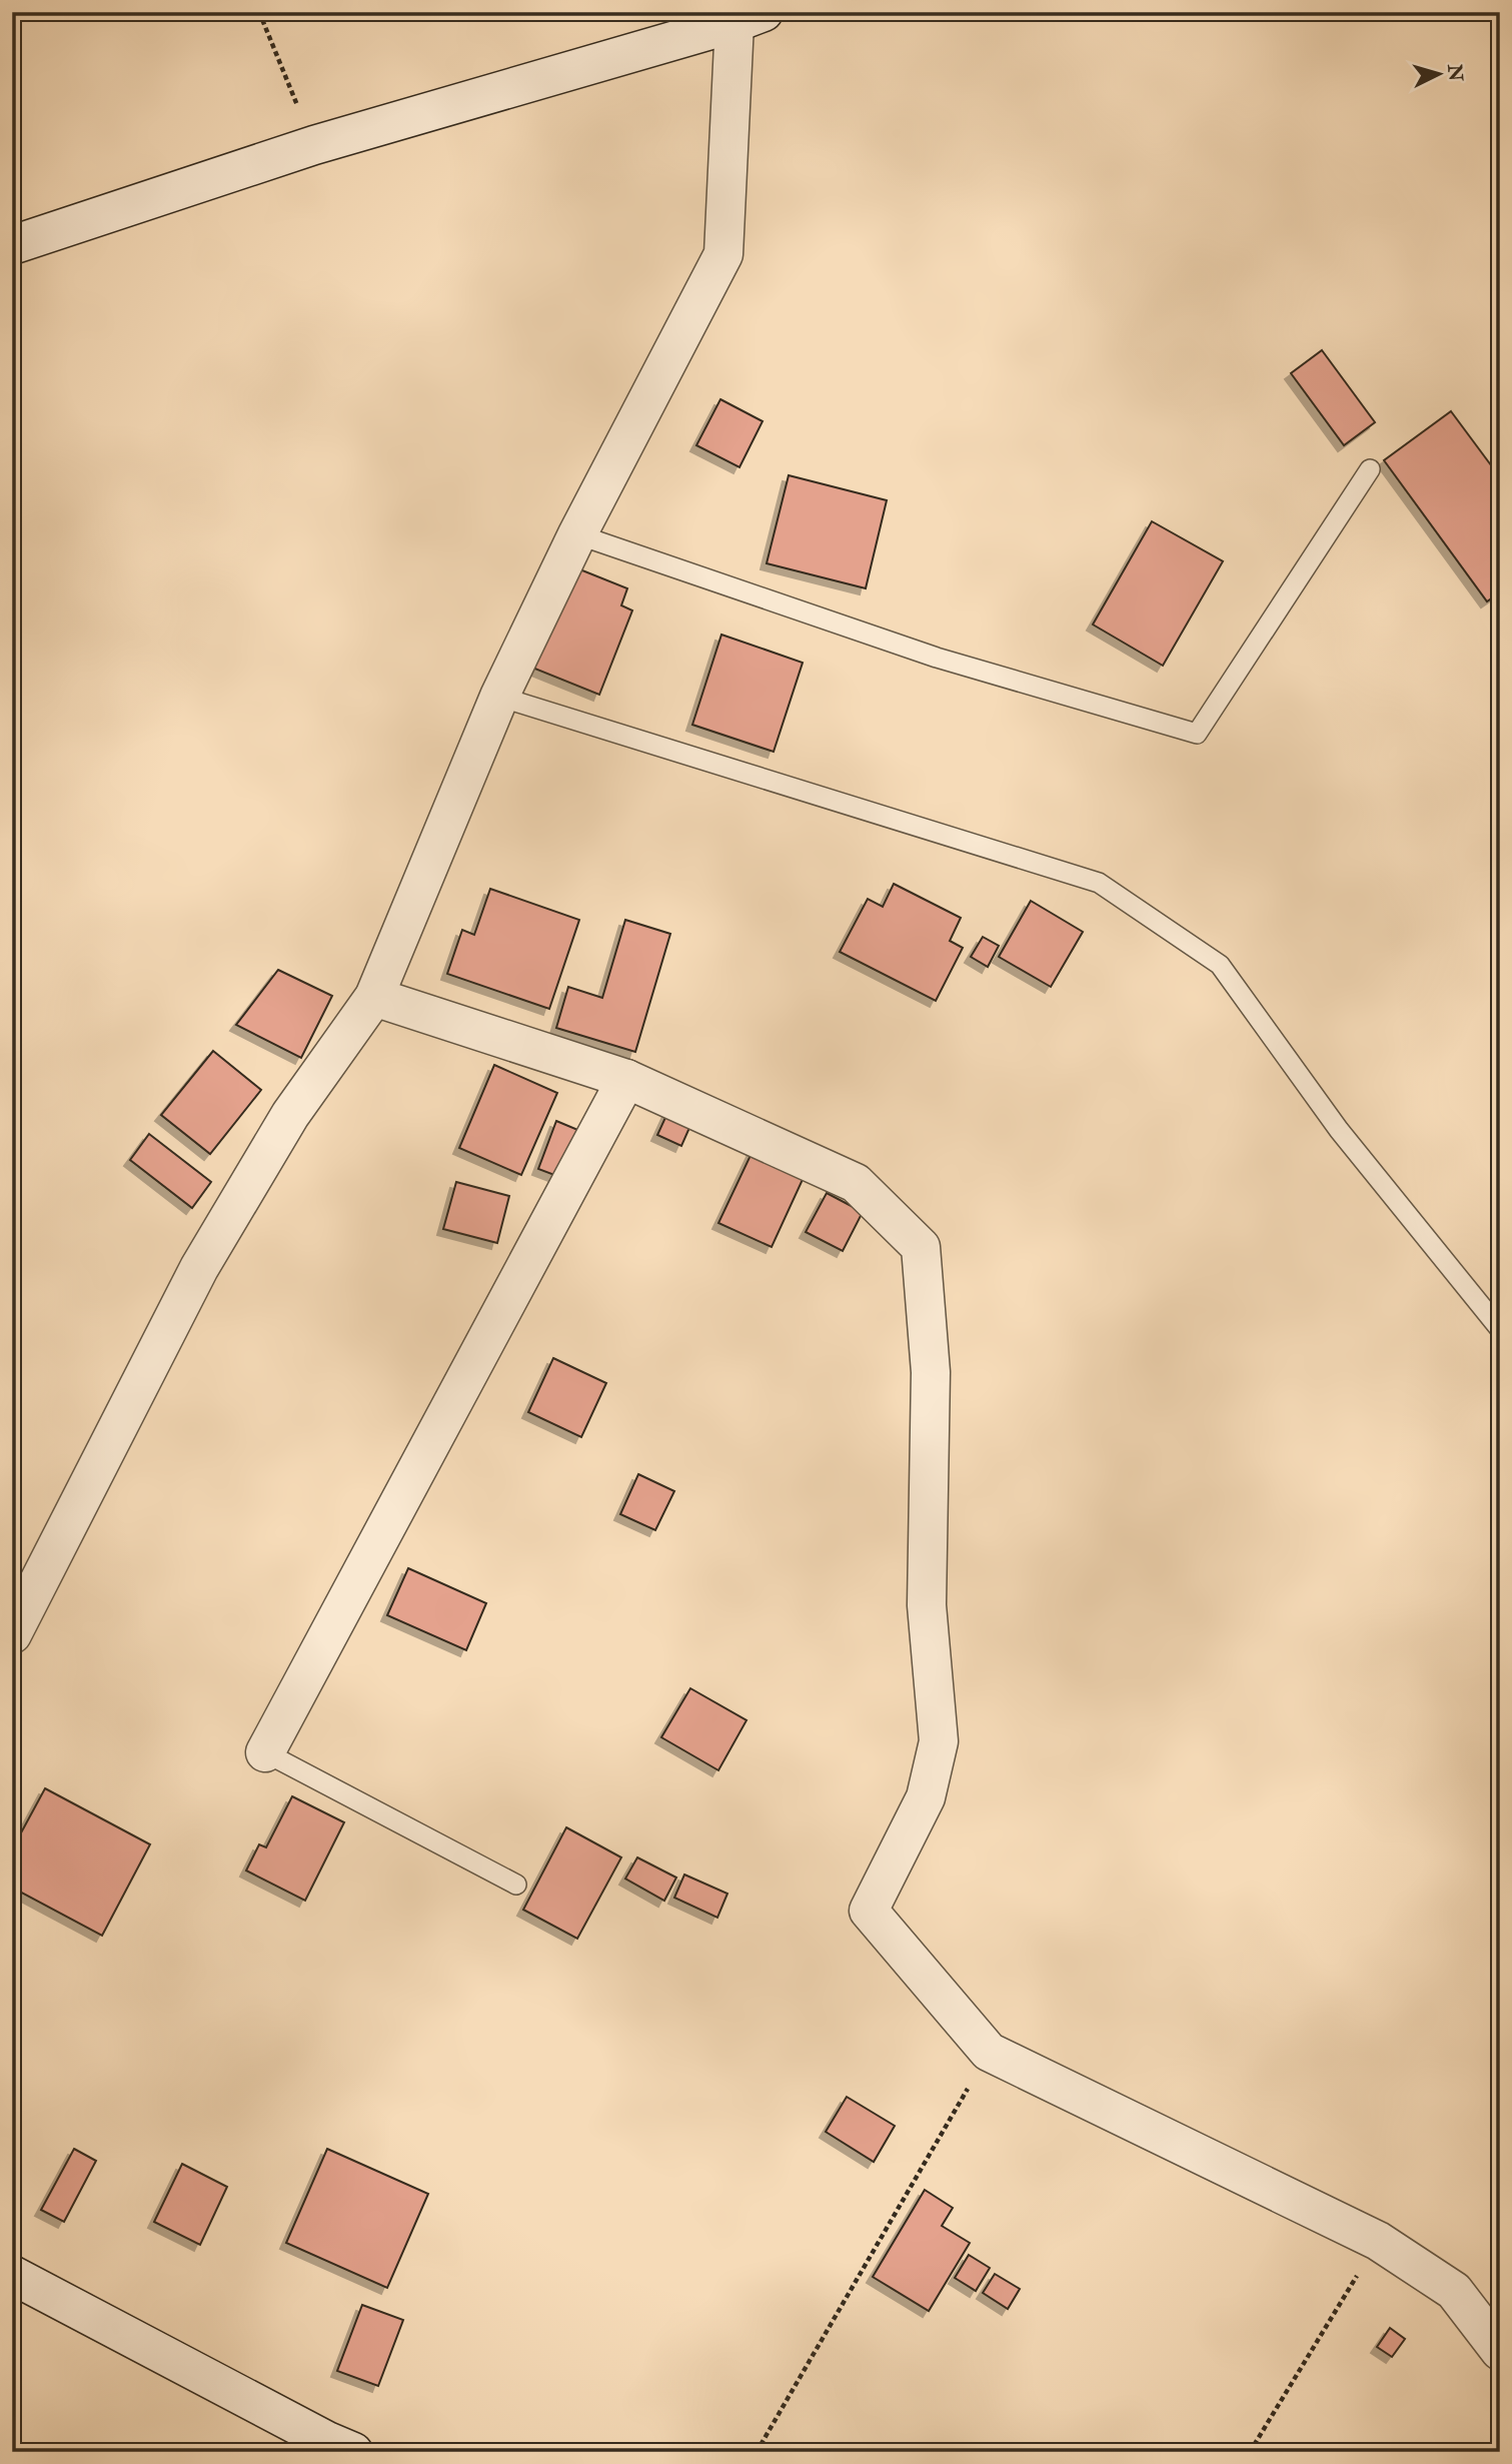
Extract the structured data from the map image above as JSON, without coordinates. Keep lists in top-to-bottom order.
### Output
{
  "north": "right"
}
